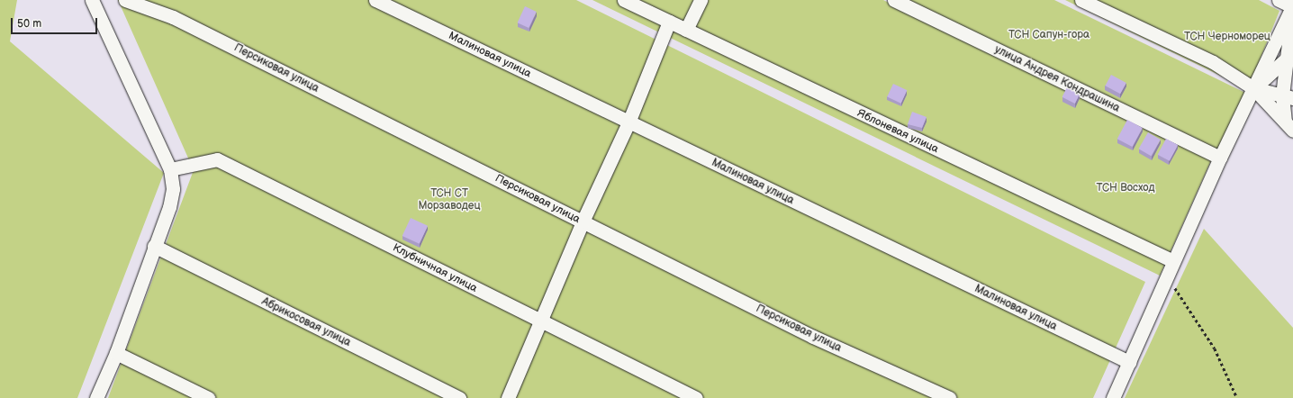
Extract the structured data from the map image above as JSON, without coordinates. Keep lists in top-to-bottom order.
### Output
{
  "streets": {
    "street": [
      "Малиновая улица",
      "Персиковая улица",
      "улица Андрея Кондрашина",
      "Яблоневая улица",
      "Клубничная улица",
      "Абрикосовая улица"
    ]
  },
  "parks": [
    "ТСН Сапун-гора",
    "ТСН Черноморец",
    "ТСН Восход",
    "ТСН СТ Морзаводец"
  ],
  "scale_bar": "50 m"
}
